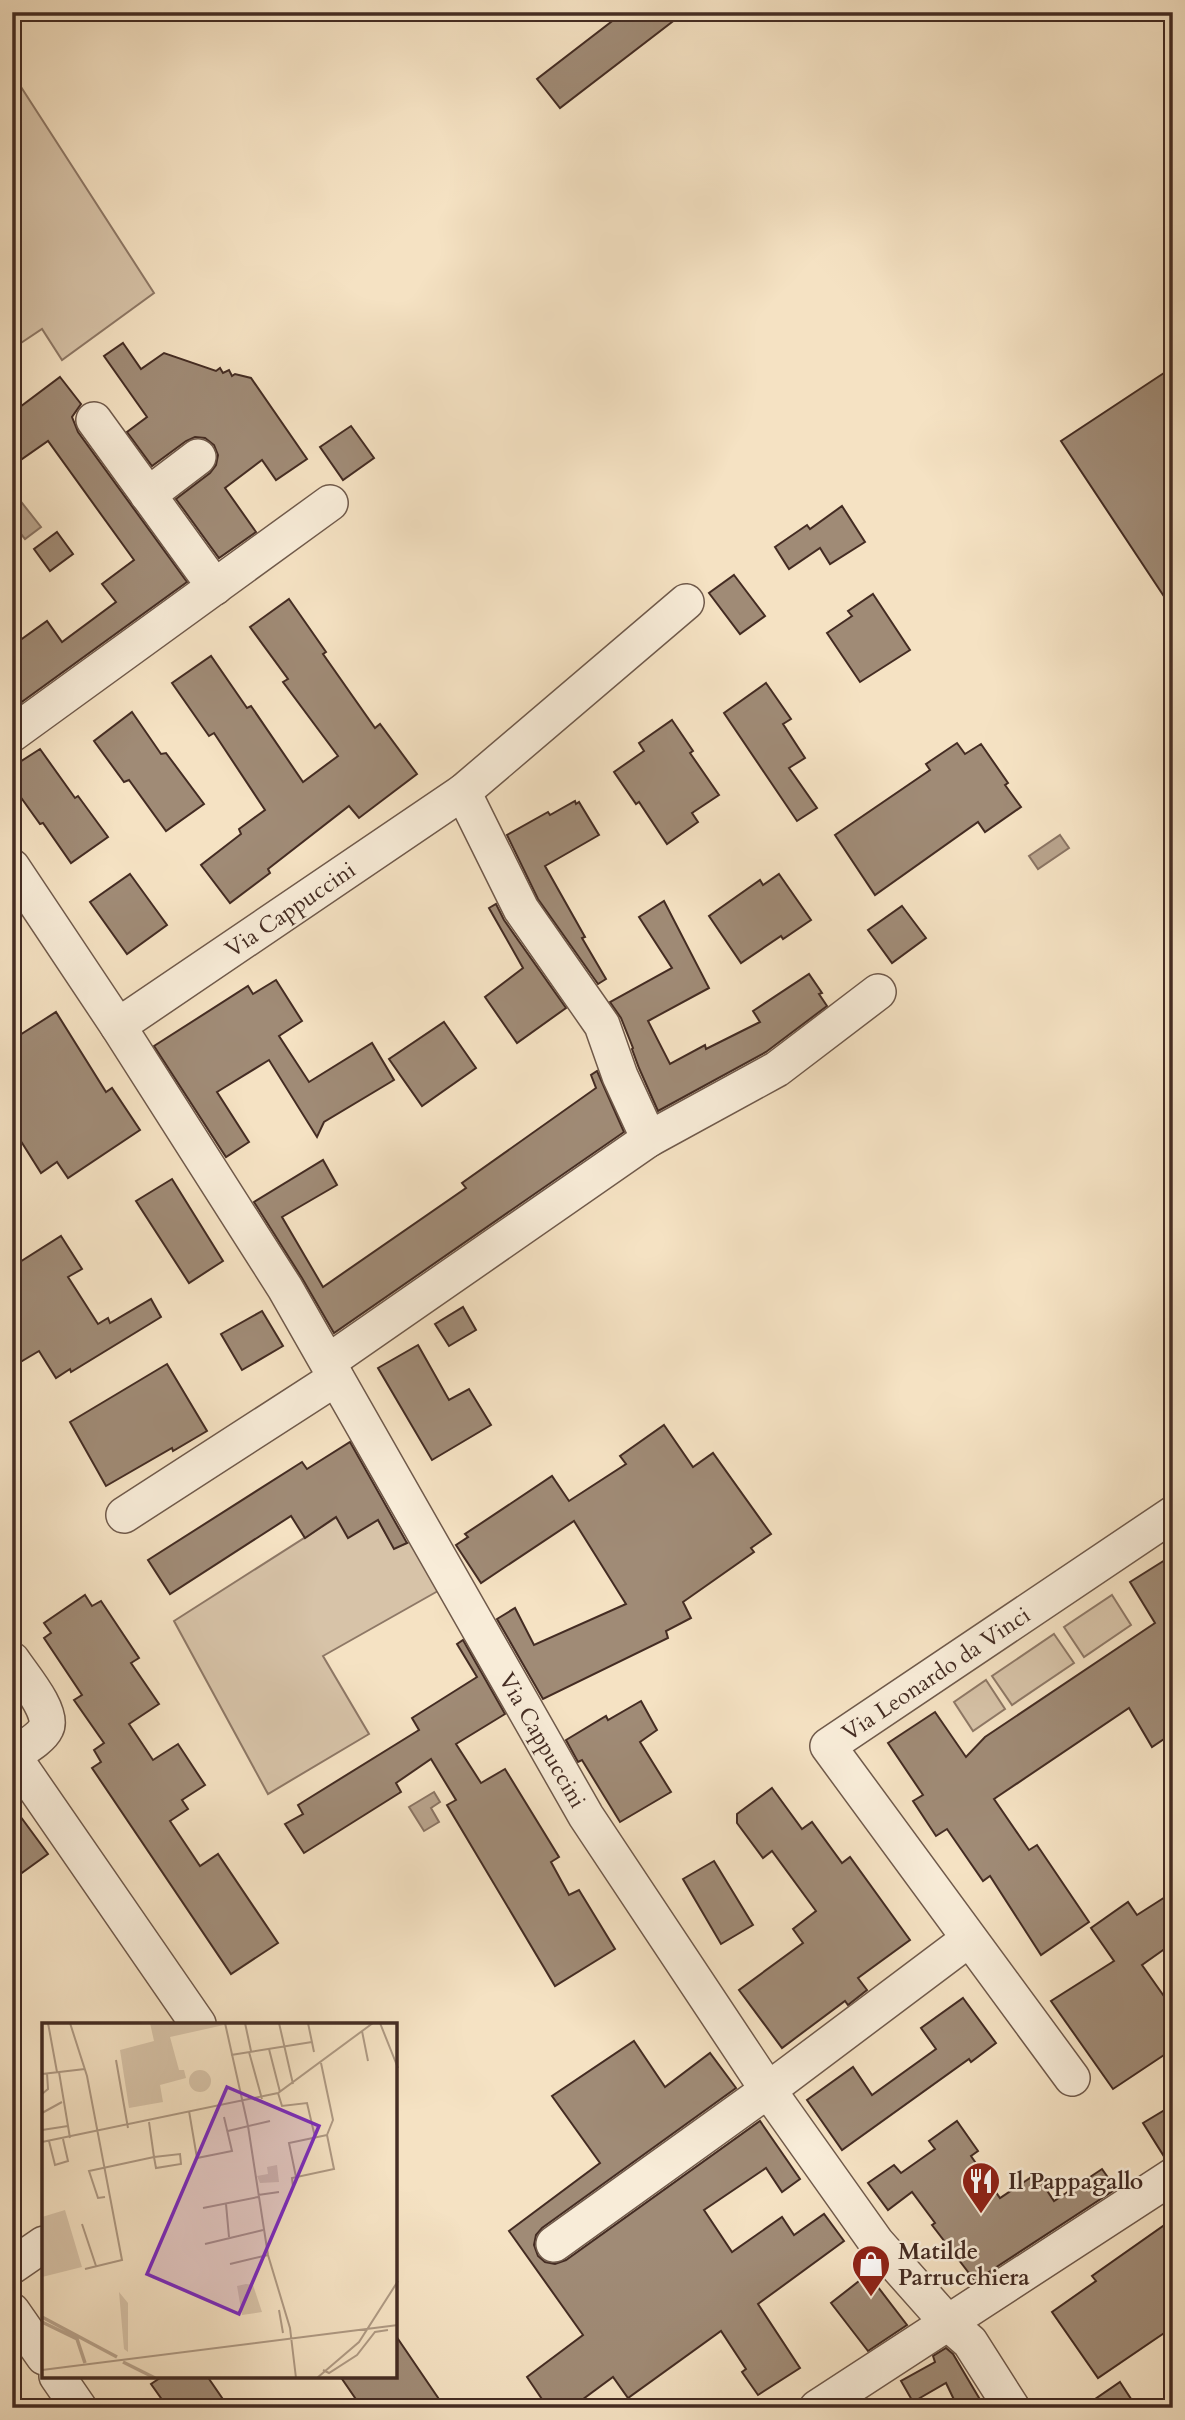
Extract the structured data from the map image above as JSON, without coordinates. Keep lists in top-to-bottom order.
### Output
{
  "streets": {
    "street": ["Via Cappuccini", "Via Leonardo da Vinci"]
  },
  "places": {
    "restaurant": ["Il Pappagallo"],
    "shop": ["Matilde Parrucchiera"]
  }
}
